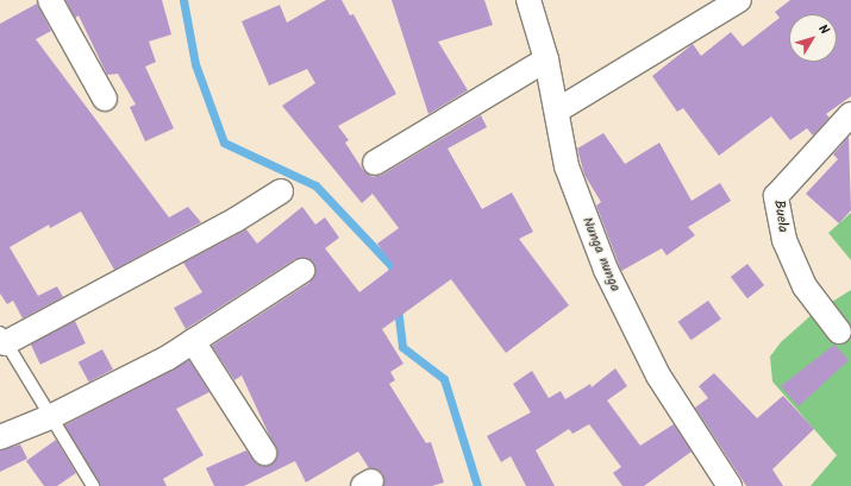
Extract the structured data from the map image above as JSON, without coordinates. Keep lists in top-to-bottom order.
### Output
{
  "streets": {
    "street": ["Buela", "Nunga nunga"]
  },
  "north": "top right"
}
